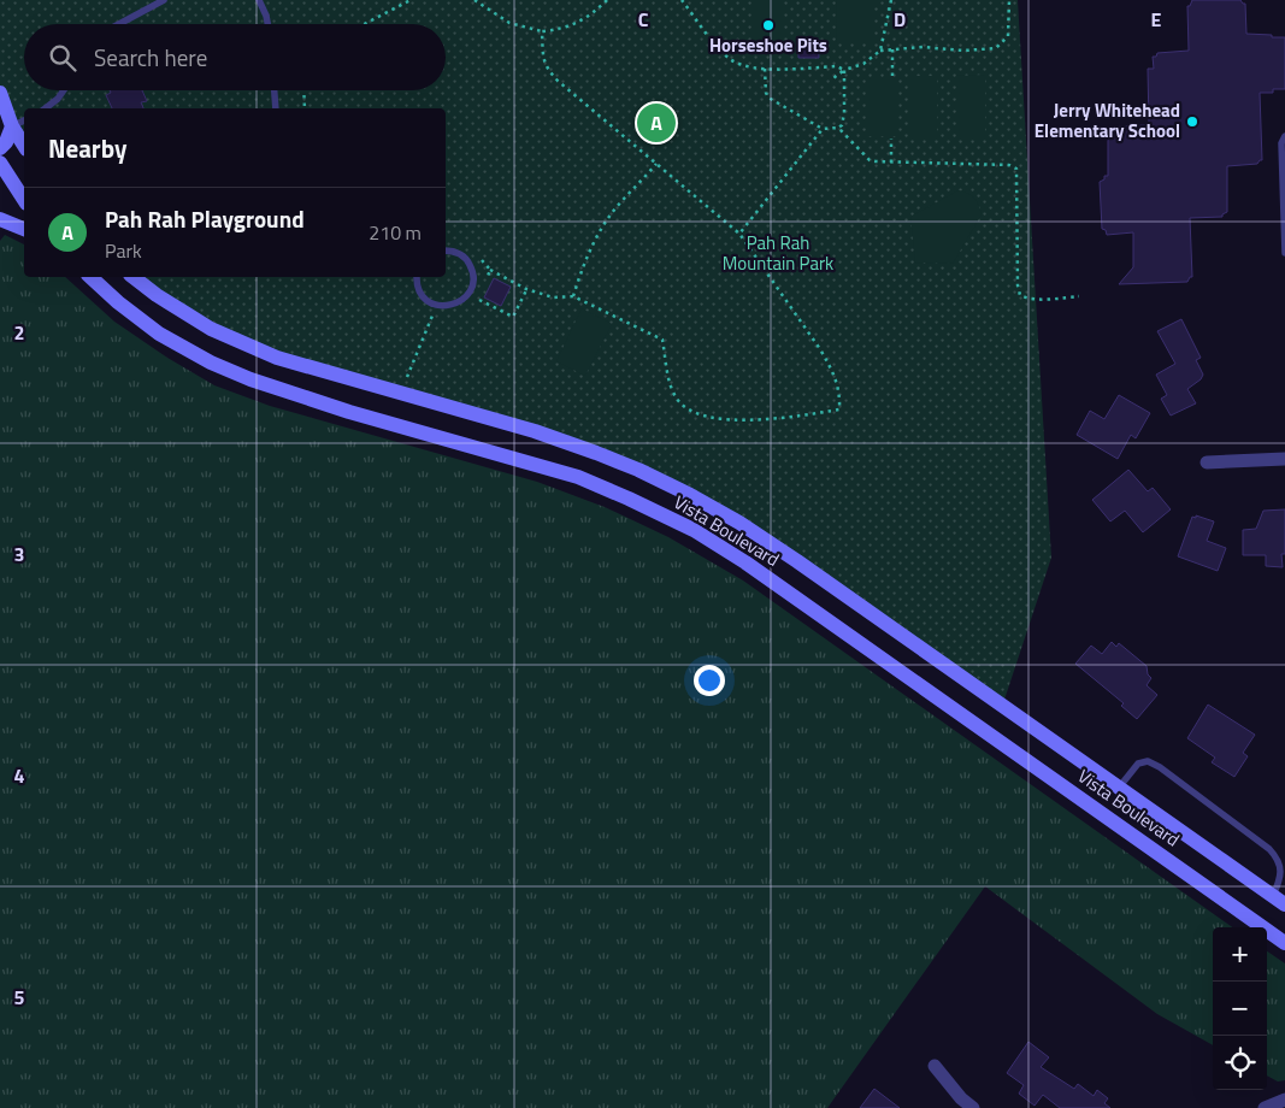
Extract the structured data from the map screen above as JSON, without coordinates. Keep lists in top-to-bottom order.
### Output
{
  "streets": {
    "main road": ["Vista Boulevard"]
  },
  "parks": ["Pah Rah Mountain Park"],
  "places": ["Horseshoe Pits", "Jerry Whitehead Elementary School"],
  "page": {
    "search": "Search here",
    "pins": "A",
    "heading": "Nearby",
    "list": [
      {
        "mark": "A",
        "name": "Pah Rah Playground",
        "note": "Park",
        "value": "210 m"
      }
    ],
    "map_buttons": ["+", "−"]
  },
  "grid": {
    "columns": ["C", "D", "E"],
    "rows": [
      "2",
      "3",
      "4",
      "5"
    ]
  }
}
